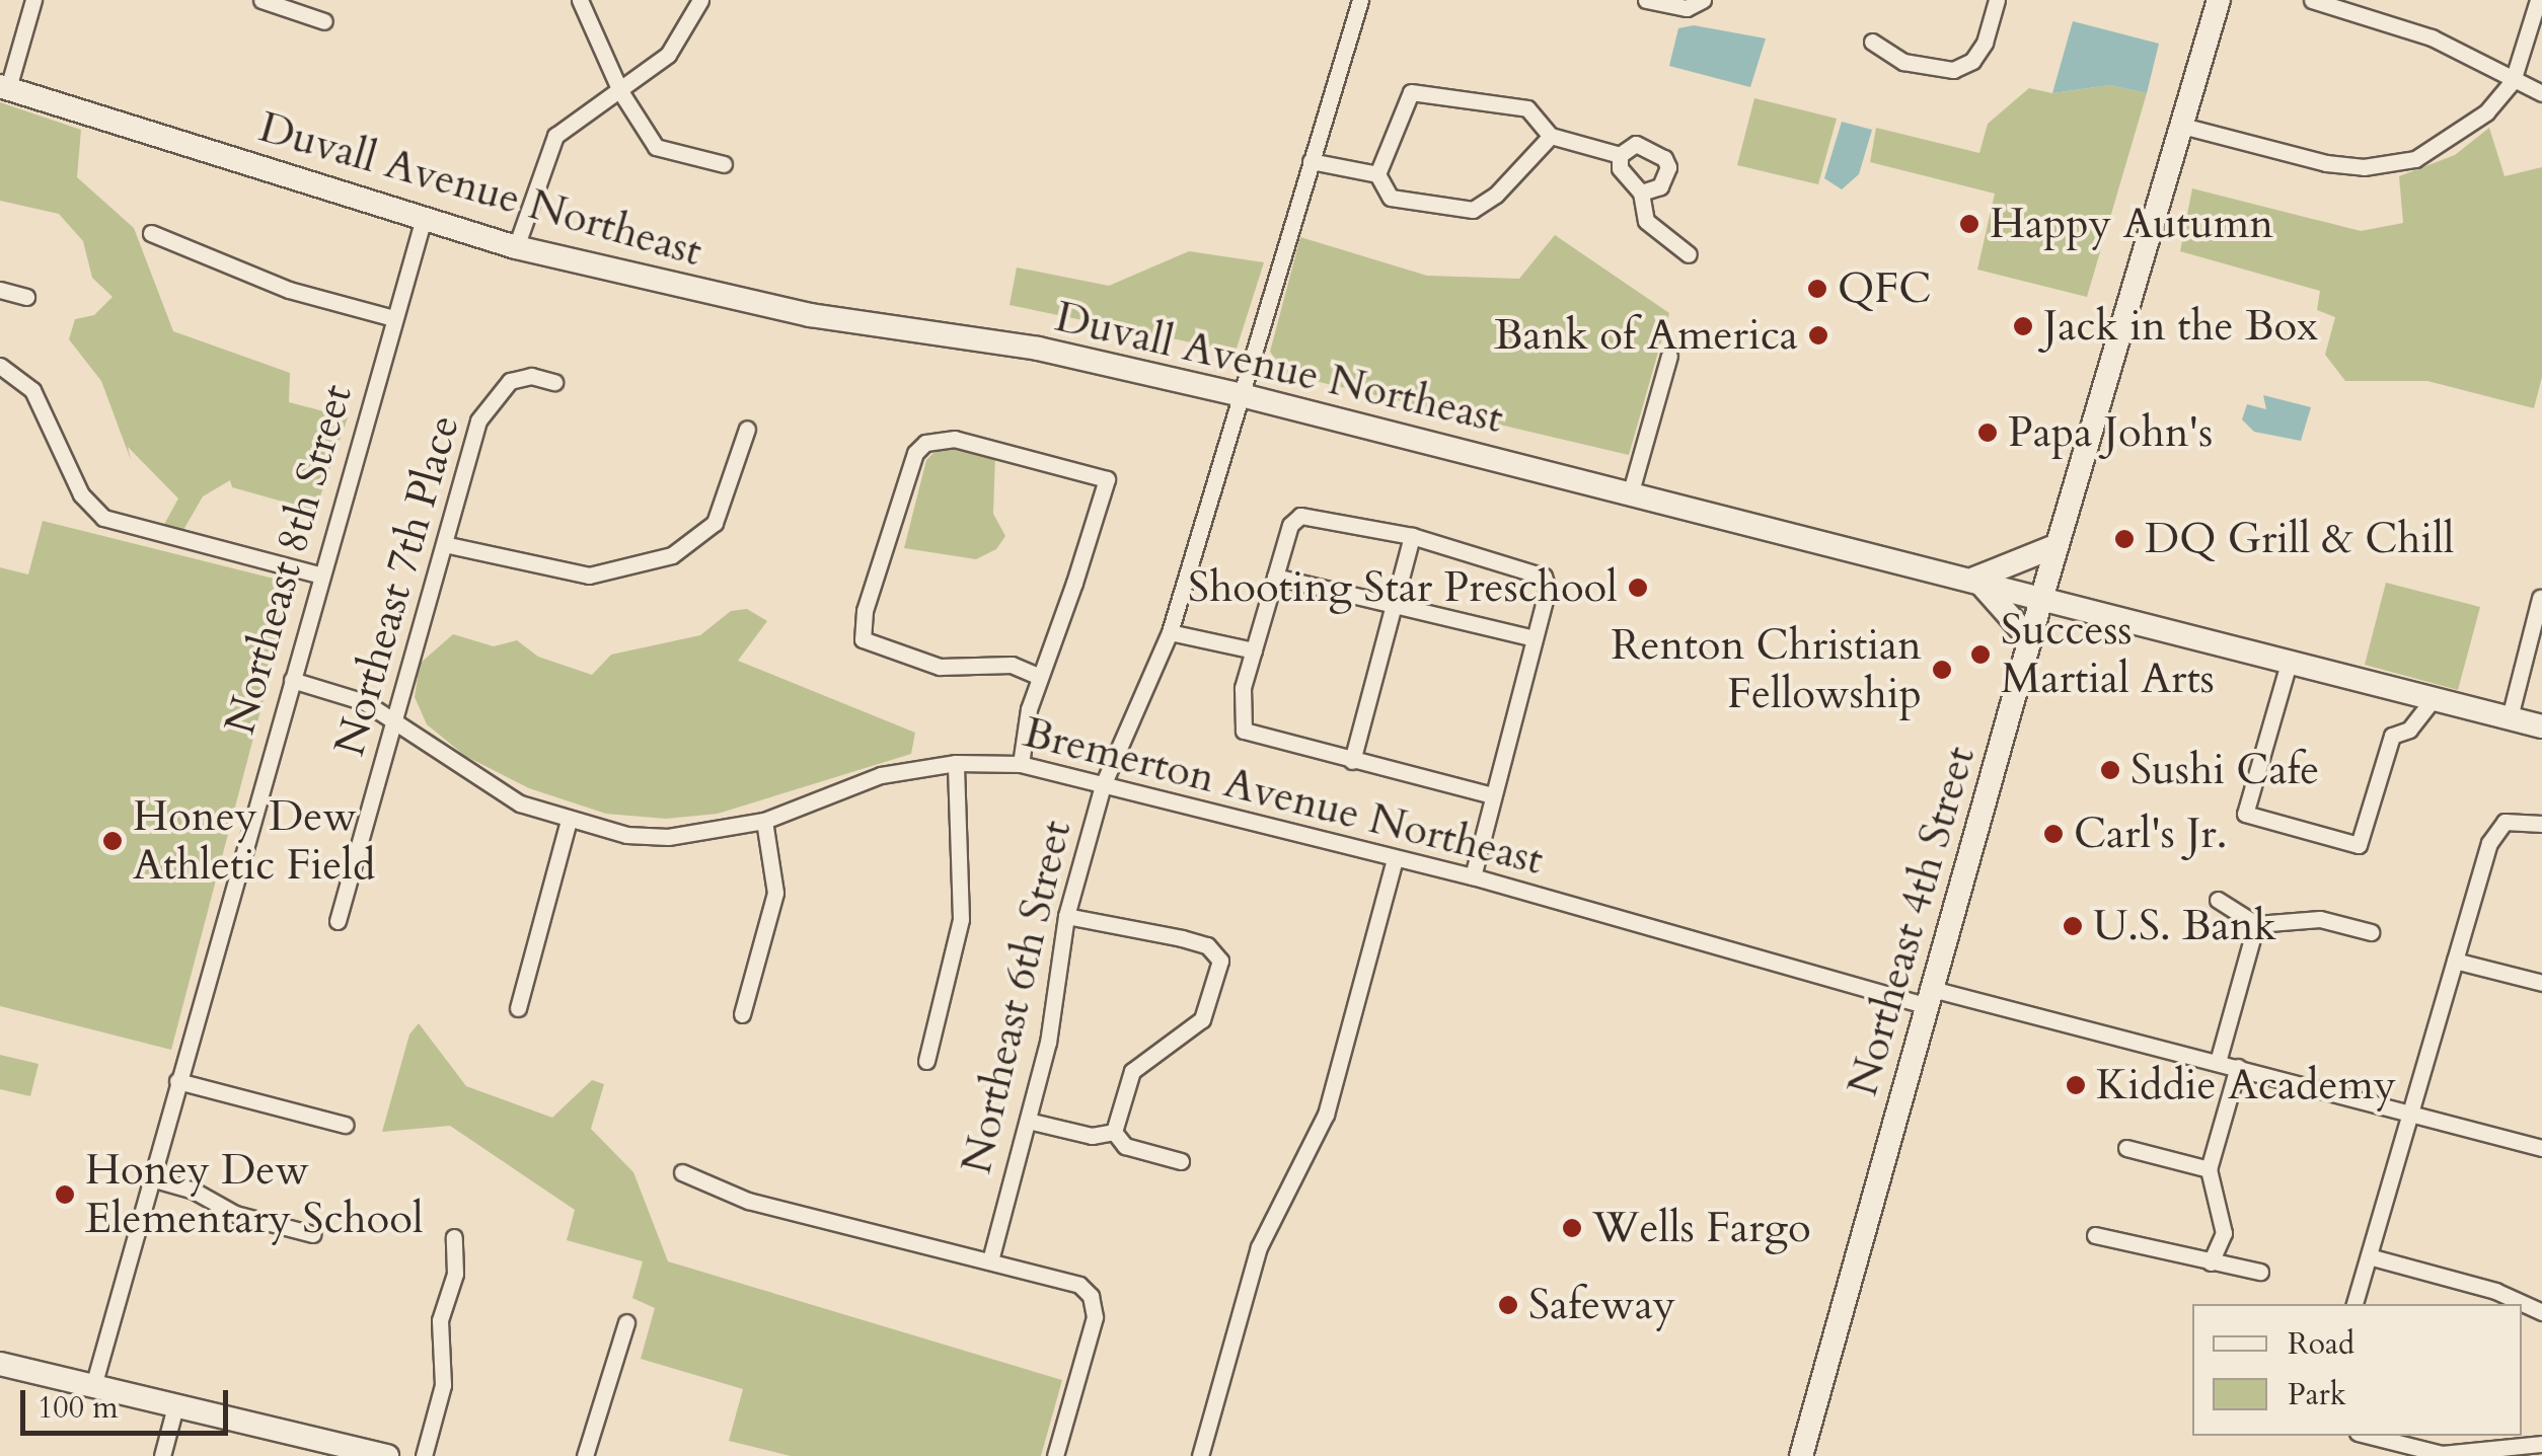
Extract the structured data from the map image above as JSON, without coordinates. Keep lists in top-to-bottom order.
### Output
{
  "streets": {
    "main road": ["Duvall Avenue Northeast", "Northeast 4th Street"],
    "street": [
      "Northeast 8th Street",
      "Northeast 7th Place",
      "Bremerton Avenue Northeast",
      "Northeast 6th Street"
    ]
  },
  "crossings": [
    ["Duvall Avenue Northeast", "Northeast 8th Street"],
    ["Duvall Avenue Northeast", "Northeast 4th Street"],
    ["Duvall Avenue Northeast", "Northeast 6th Street"],
    ["Northeast 8th Street", "Bremerton Avenue Northeast"],
    ["Northeast 7th Place", "Bremerton Avenue Northeast"],
    ["Bremerton Avenue Northeast", "Northeast 4th Street"],
    ["Bremerton Avenue Northeast", "Northeast 6th Street"]
  ],
  "places": [
    "Happy Autumn",
    "QFC",
    "Jack in the Box",
    "Bank of America",
    "Papa John's",
    "DQ Grill & Chill",
    "Shooting Star Preschool",
    "Success Martial Arts",
    "Renton Christian Fellowship",
    "Sushi Cafe",
    "Carl's Jr.",
    "Honey Dew Athletic Field",
    "U.S. Bank",
    "Kiddie Academy",
    "Honey Dew Elementary School",
    "Wells Fargo",
    "Safeway"
  ],
  "legend": ["Road", "Park"],
  "scale_bar": "100 m"
}
